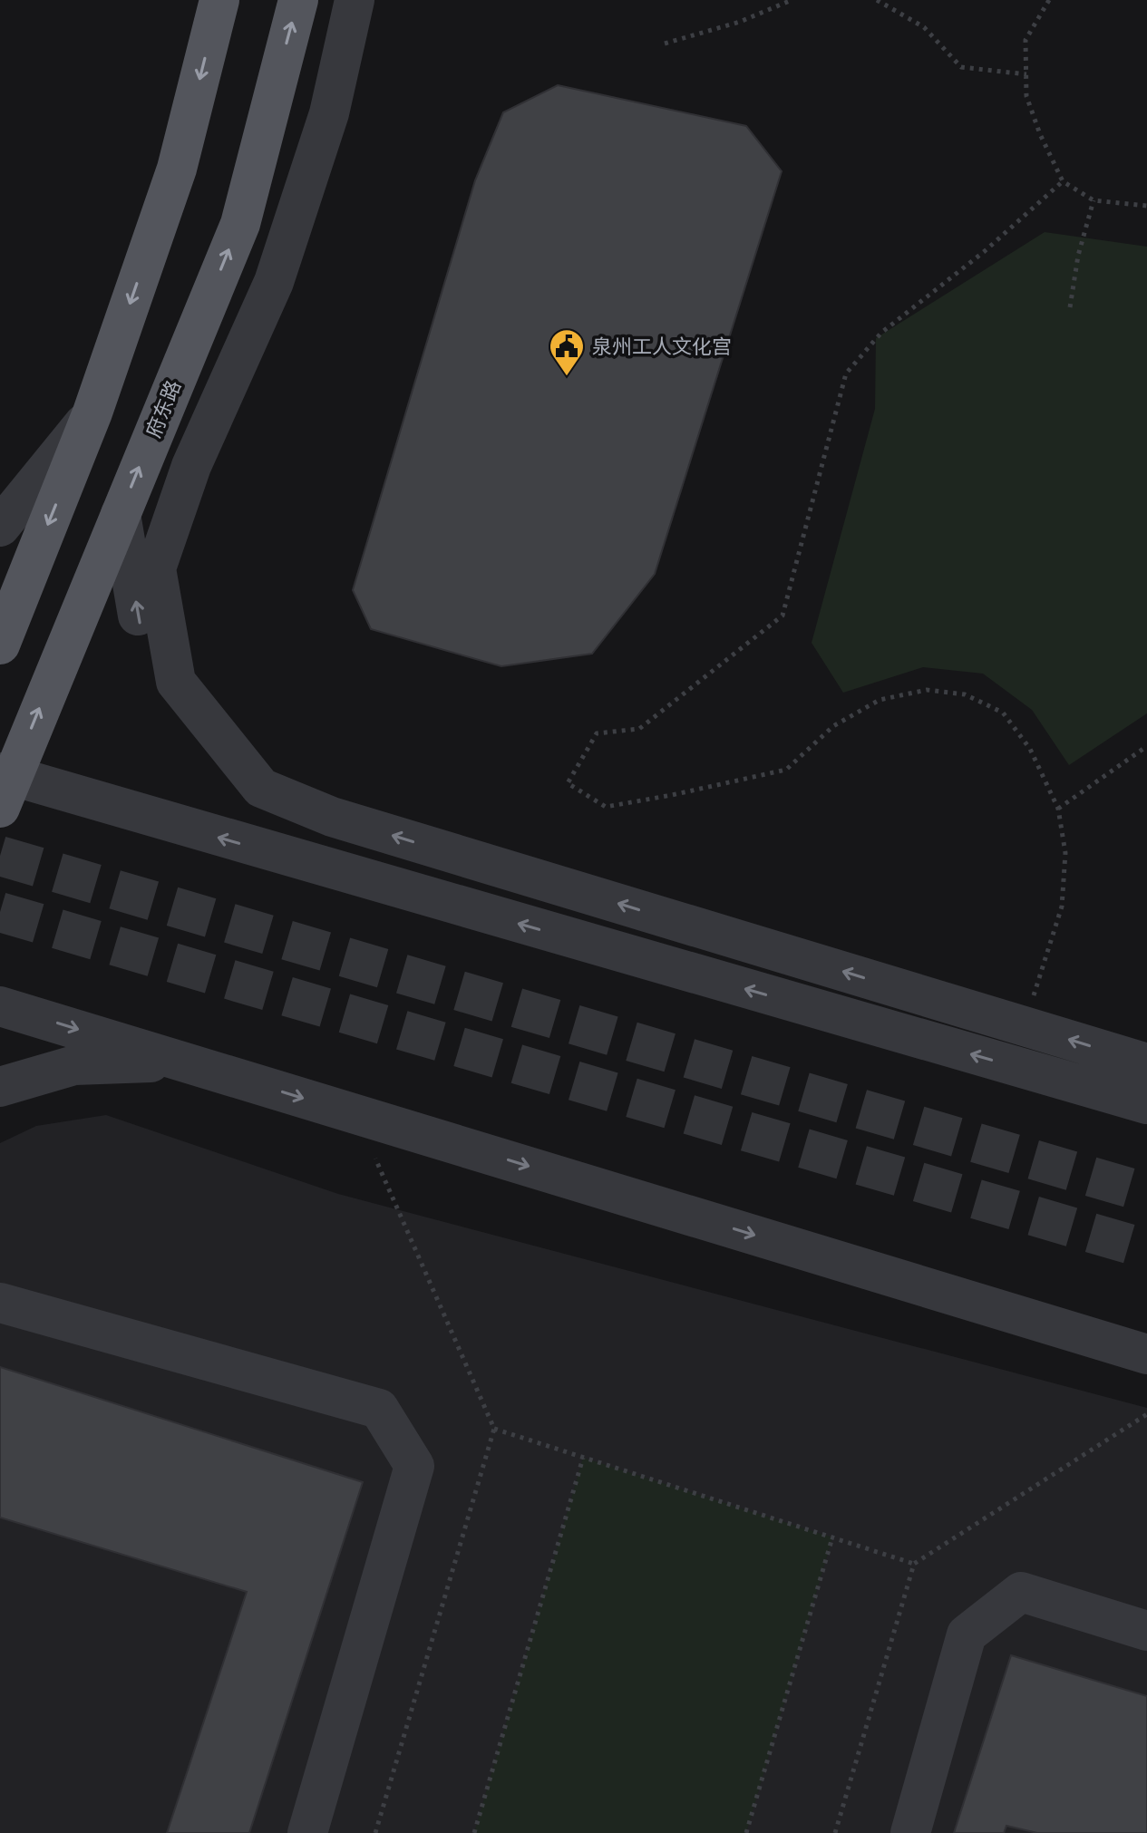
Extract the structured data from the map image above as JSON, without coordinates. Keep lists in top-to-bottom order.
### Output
{
  "streets": {
    "main road": ["府东路"]
  },
  "places": {
    "public building": ["泉州工人文化宫"]
  }
}
